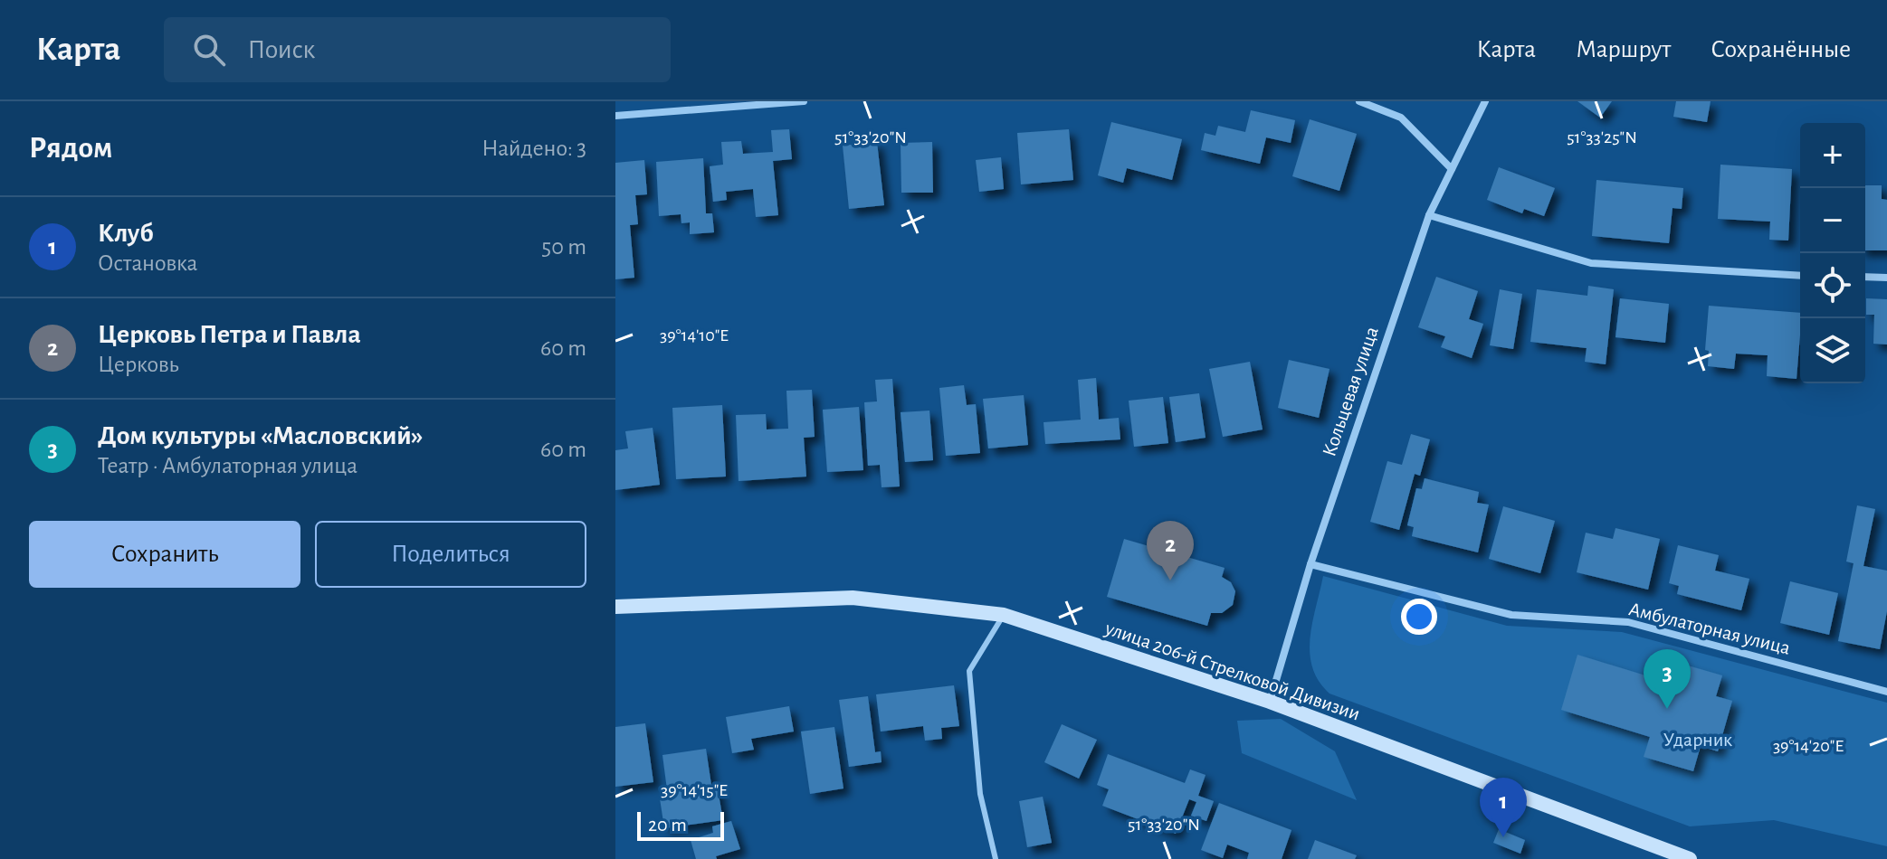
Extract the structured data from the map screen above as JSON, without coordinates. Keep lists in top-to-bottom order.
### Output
{
  "streets": {
    "main road": ["улица 206-й Стрелковой Дивизии"],
    "street": ["Кольцевая улица", "Амбулаторная улица"]
  },
  "crossings": [
    ["Кольцевая улица", "Амбулаторная улица"],
    ["Кольцевая улица", "улица 206-й Стрелковой Дивизии"]
  ],
  "parks": ["Ударник"],
  "scale_bar": "20 m",
  "page": {
    "header": "Карта",
    "search": "Поиск",
    "nav": ["Карта", "Маршрут", "Сохранённые"],
    "heading": ["Рядом", "Найдено: 3"],
    "map_buttons": ["+", "−"],
    "list": [
      {
        "mark": "1",
        "name": "Клуб",
        "note": "Остановка",
        "value": "50 m"
      },
      {
        "mark": "2",
        "name": "Церковь Петра и Павла",
        "note": "Церковь",
        "value": "60 m"
      },
      {
        "mark": "3",
        "name": "Дом культуры «Масловский»",
        "note": "Театр · Амбулаторная улица",
        "value": "60 m"
      }
    ],
    "buttons": ["Сохранить", "Поделиться"],
    "pins": ["2", "3", "1"],
    "scale": "20 m"
  },
  "coordinates": [
    "51°33'20\"N",
    "51°33'25\"N",
    "39°14'10\"E",
    "39°14'20\"E",
    "39°14'15\"E"
  ]
}
